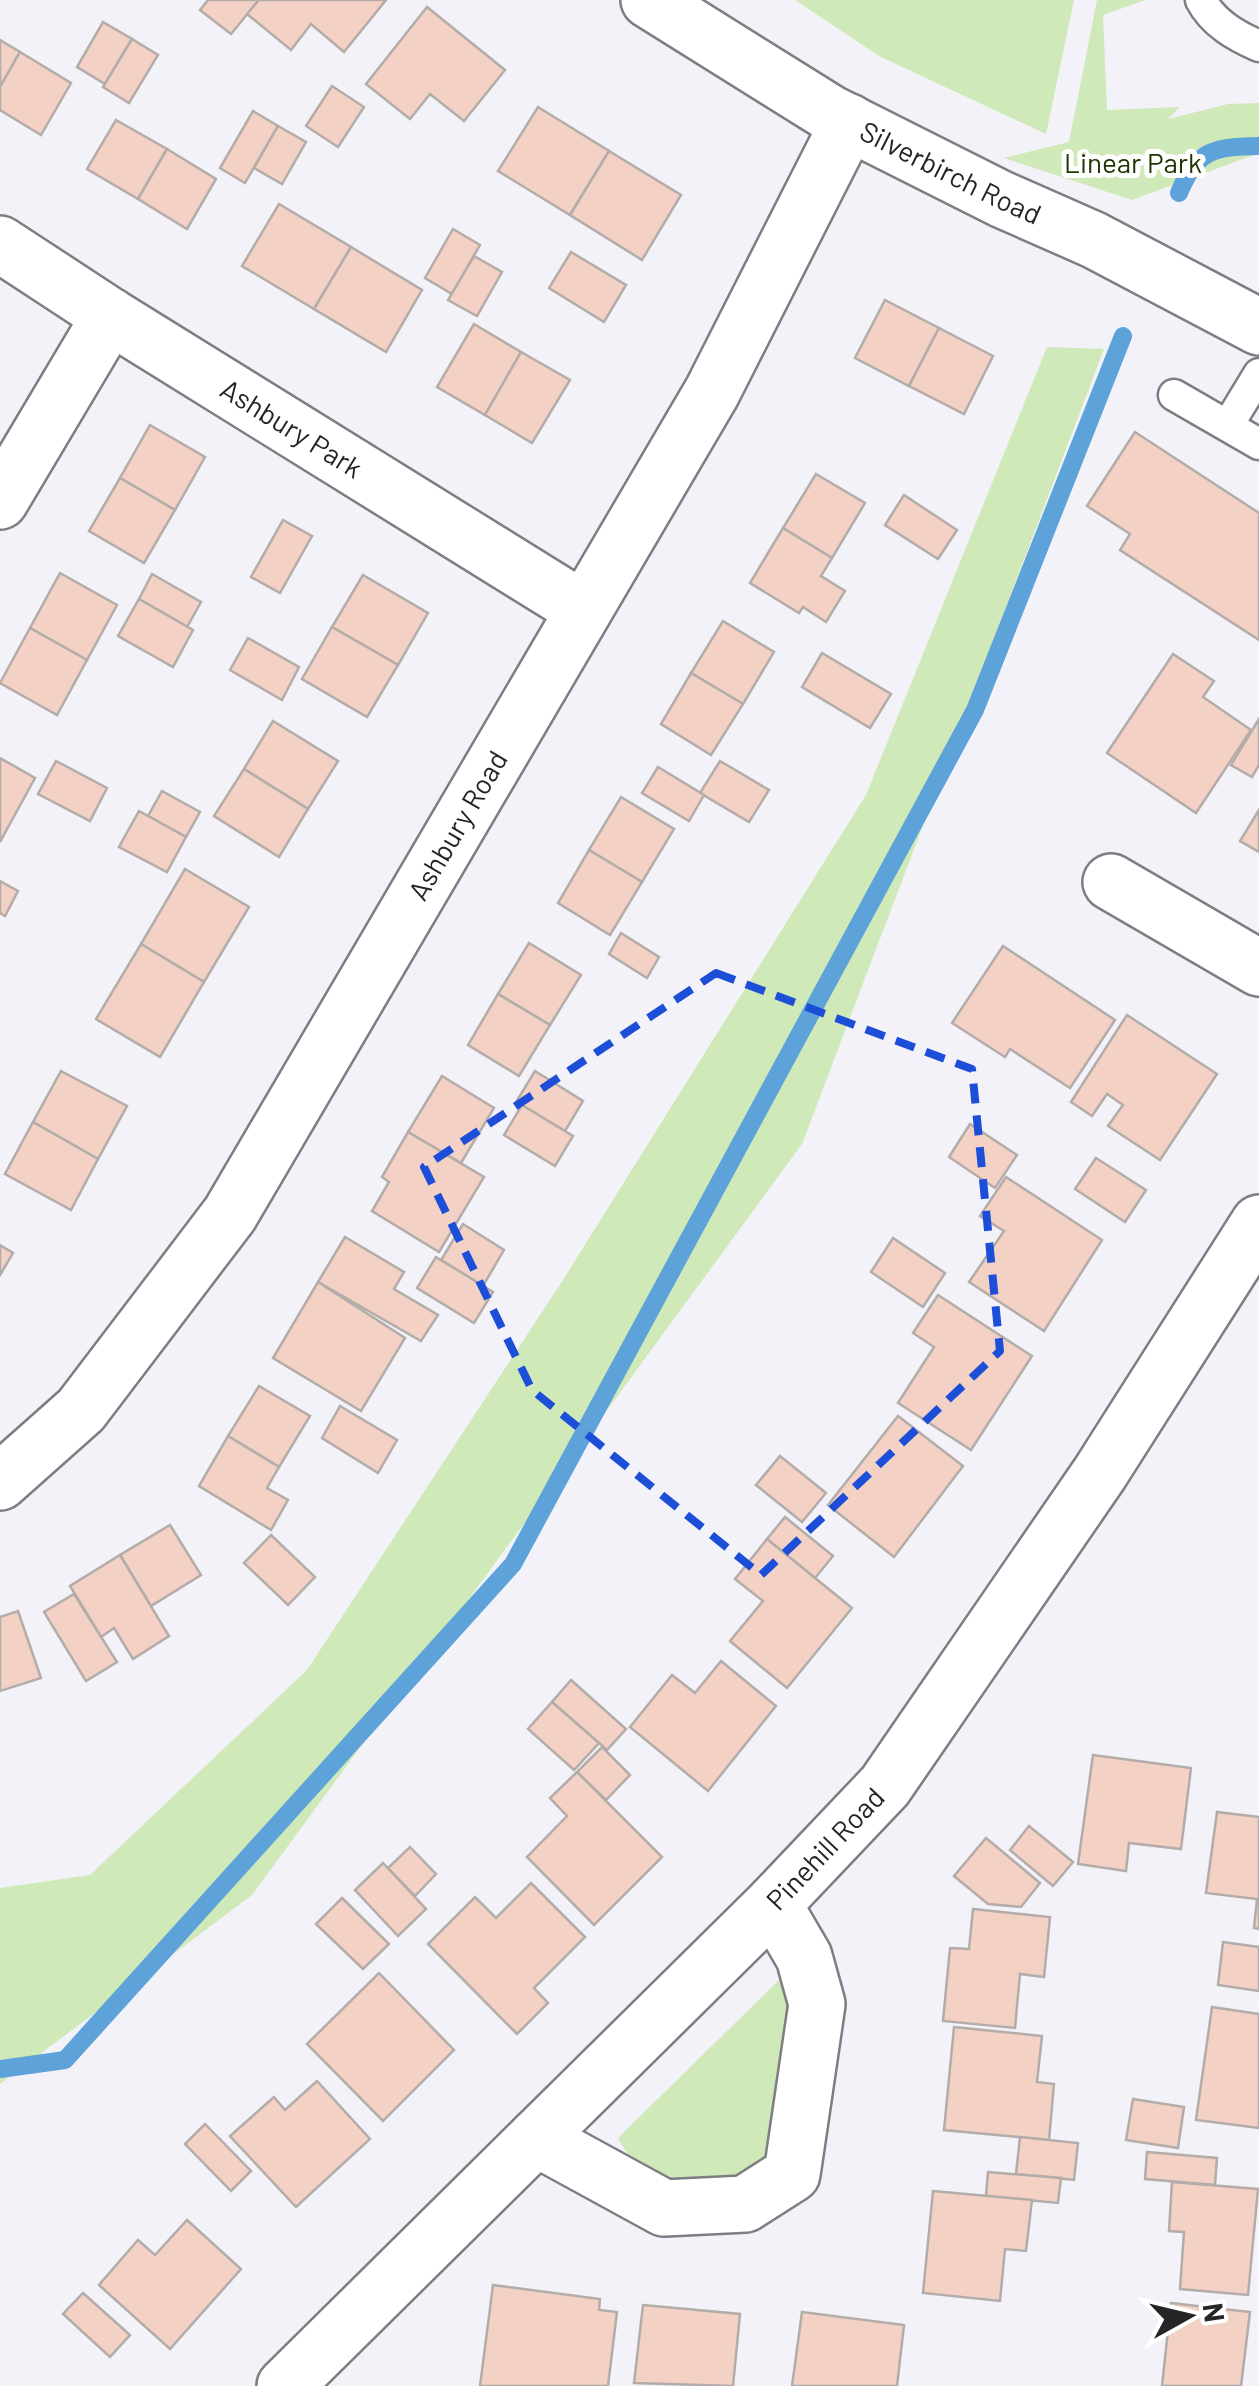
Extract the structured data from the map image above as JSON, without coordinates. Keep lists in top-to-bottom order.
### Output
{
  "streets": {
    "street": [
      "Silverbirch Road",
      "Ashbury Park",
      "Ashbury Road",
      "Pinehill Road"
    ]
  },
  "crossings": [
    ["Silverbirch Road", "Ashbury Road"],
    ["Ashbury Park", "Ashbury Road"]
  ],
  "parks": ["Linear Park"],
  "north": "right"
}
